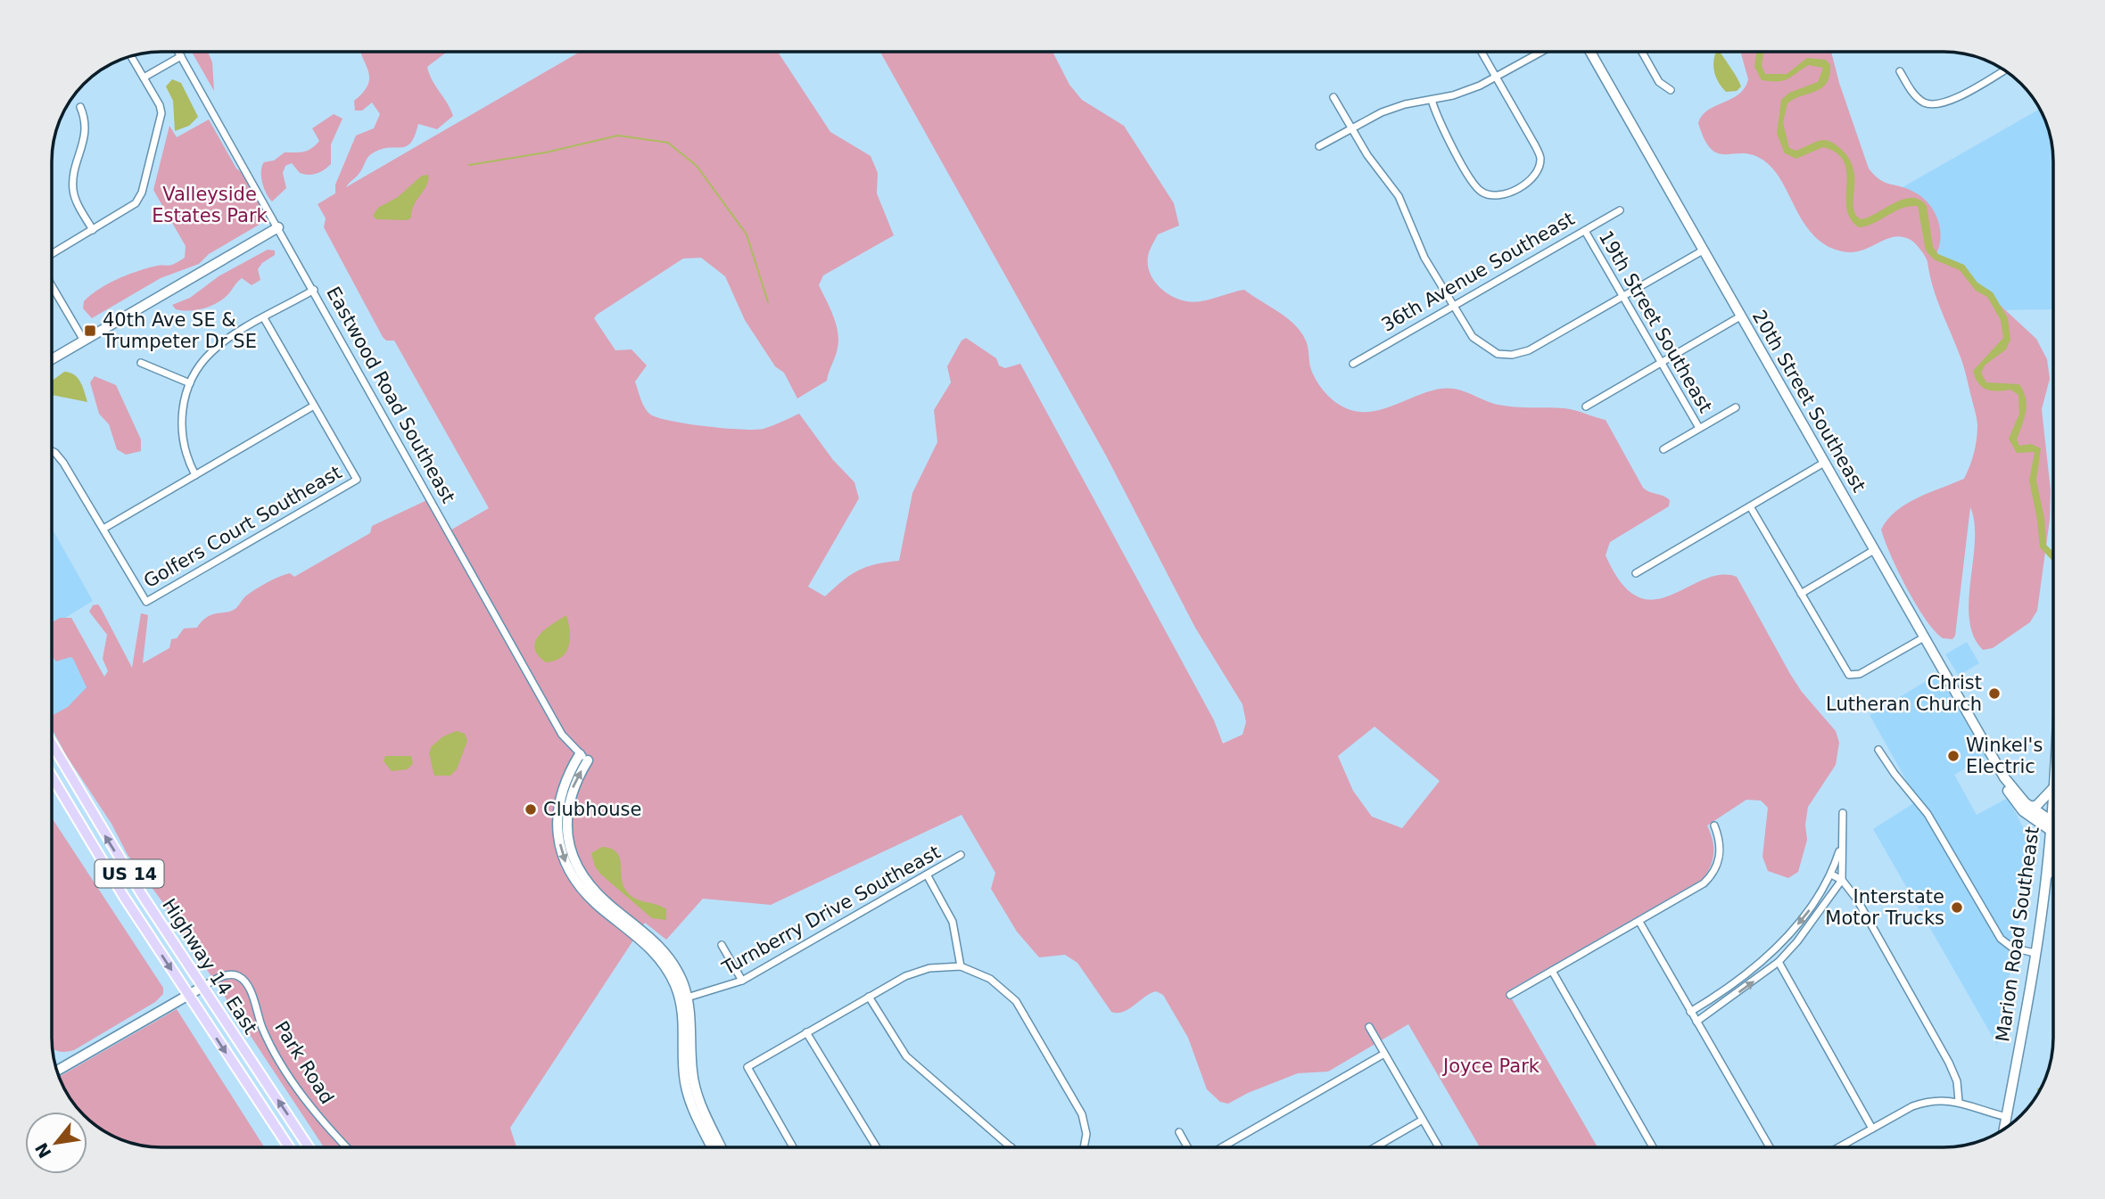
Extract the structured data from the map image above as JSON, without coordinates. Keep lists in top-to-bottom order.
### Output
{
  "streets": {
    "main road": ["US 14", "Highway 14 East"],
    "street": [
      "36th Avenue Southeast",
      "19th Street Southeast",
      "Eastwood Road Southeast",
      "20th Street Southeast",
      "Golfers Court Southeast",
      "Turnberry Drive Southeast",
      "Marion Road Southeast",
      "Park Road"
    ]
  },
  "crossings": [
    ["36th Avenue Southeast", "19th Street Southeast"],
    ["20th Street Southeast", "Marion Road Southeast"],
    ["Highway 14 East", "Park Road"]
  ],
  "parks": ["Valleyside Estates Park", "Joyce Park"],
  "places": {
    "transit": ["40th Ave SE & Trumpeter Dr SE"],
    "other": [
      "Christ Lutheran Church",
      "Winkel's Electric",
      "Clubhouse",
      "Interstate Motor Trucks"
    ]
  },
  "north": "bottom left"
}
